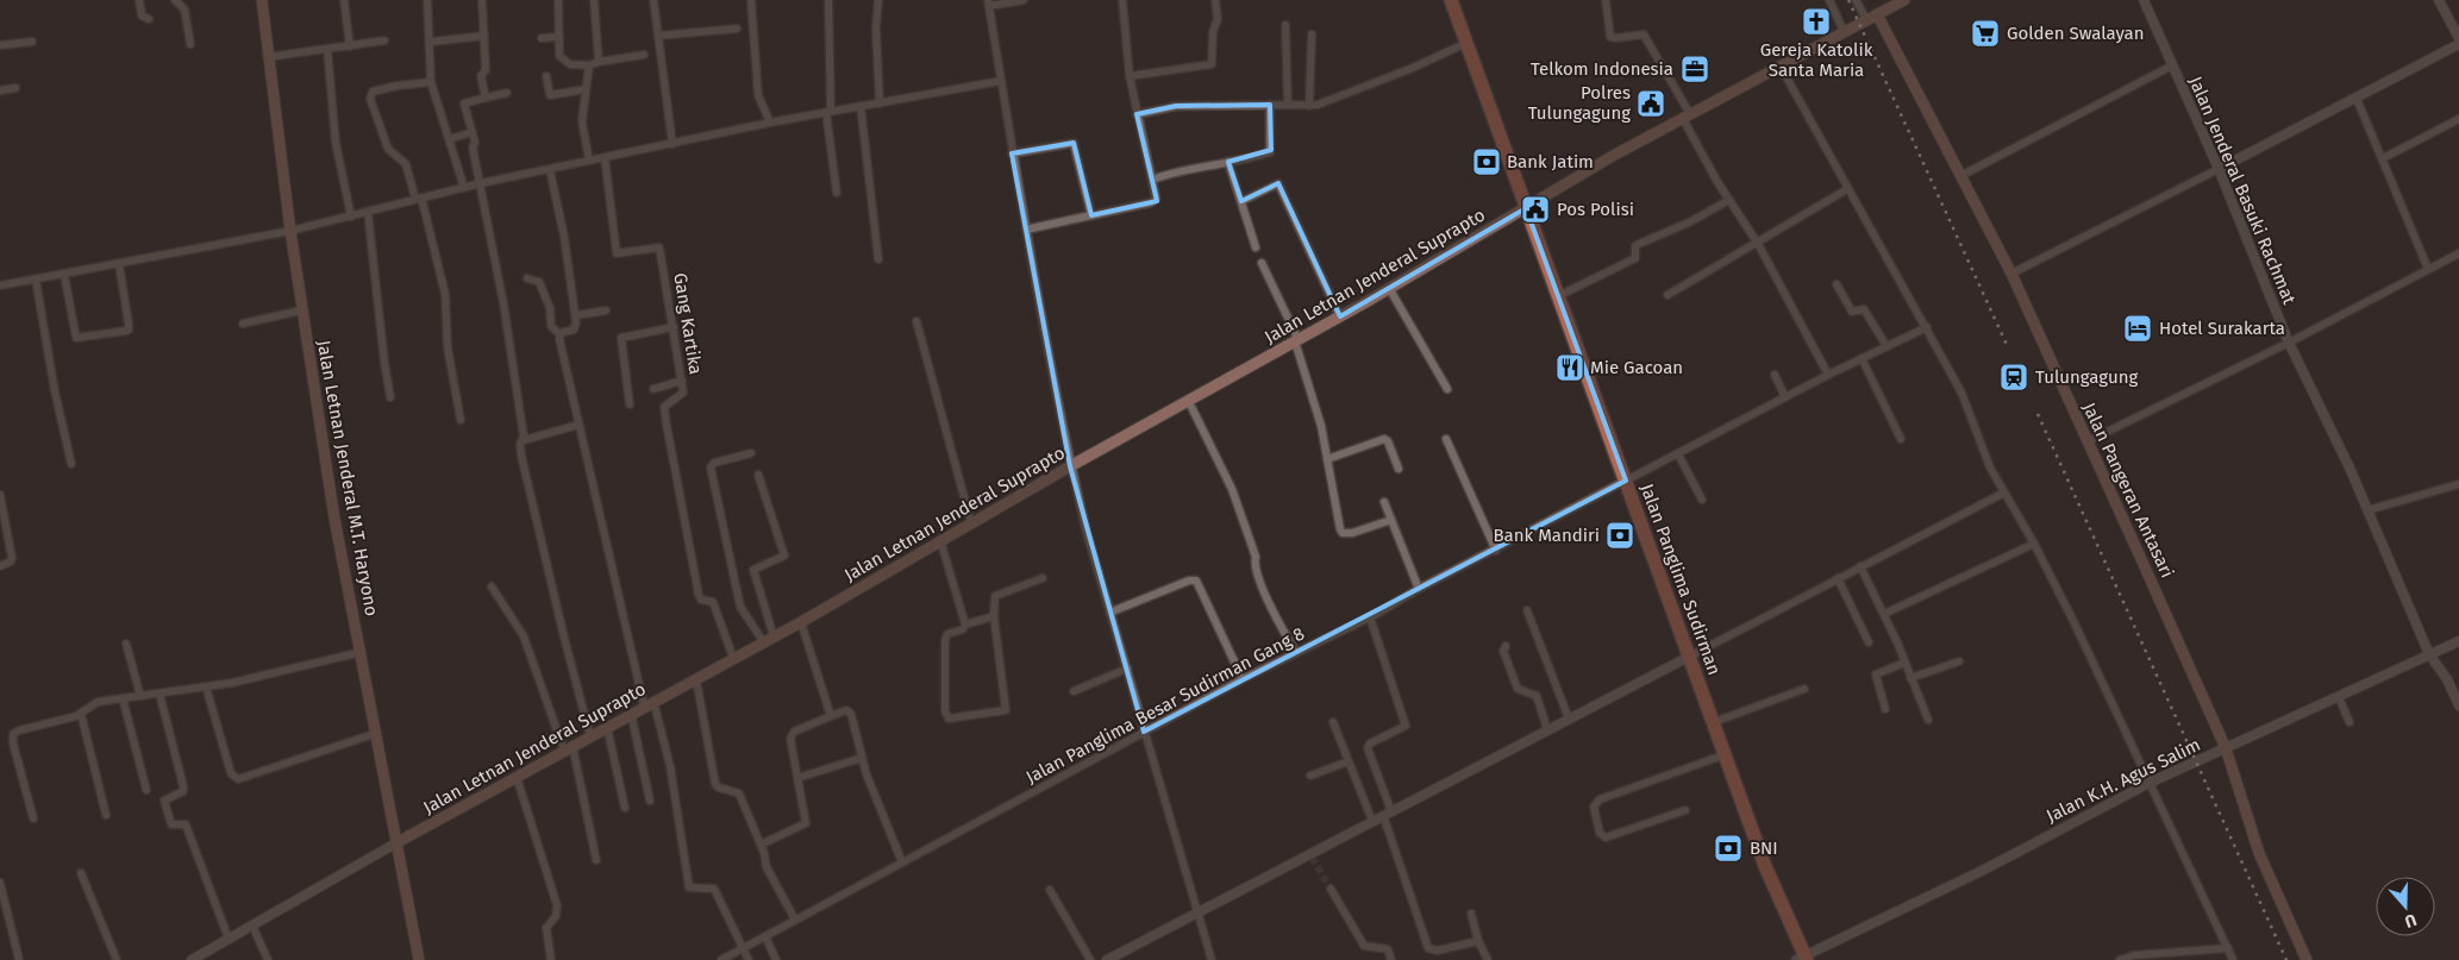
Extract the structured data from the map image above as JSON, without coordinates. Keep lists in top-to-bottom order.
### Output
{
  "streets": {
    "highway": ["Jalan Panglima Sudirman"],
    "main road": ["Jalan Letnan Jenderal Suprapto", "Jalan Letnan Jenderal M.T. Haryono", "Jalan Pangeran Antasari"],
    "street": [
      "Jalan Jenderal Basuki Rachmat",
      "Gang Kartika",
      "Jalan Panglima Besar Sudirman Gang 8",
      "Jalan K.H. Agus Salim"
    ]
  },
  "crossings": [
    ["Jalan Jenderal Basuki Rachmat", "Jalan K.H. Agus Salim"],
    ["Jalan Letnan Jenderal Suprapto", "Gang Kartika"],
    ["Jalan Letnan Jenderal Suprapto", "Jalan Letnan Jenderal M.T. Haryono"],
    ["Jalan Letnan Jenderal Suprapto", "Jalan Pangeran Antasari"],
    ["Jalan Letnan Jenderal Suprapto", "Jalan Panglima Sudirman"],
    ["Jalan Pangeran Antasari", "Jalan K.H. Agus Salim"],
    ["Jalan Panglima Sudirman", "Jalan Panglima Besar Sudirman Gang 8"],
    ["Jalan Panglima Sudirman", "Jalan K.H. Agus Salim"]
  ],
  "places": {
    "church": ["Gereja Katolik Santa Maria"],
    "supermarket": ["Golden Swalayan"],
    "office": ["Telkom Indonesia"],
    "public building": ["Polres Tulungagung", "Pos Polisi"],
    "bank": ["Bank Jatim", "Bank Mandiri", "BNI"],
    "hotel": ["Hotel Surakarta"],
    "restaurant": ["Mie Gacoan"],
    "station": ["Tulungagung"]
  },
  "north": "bottom"
}
